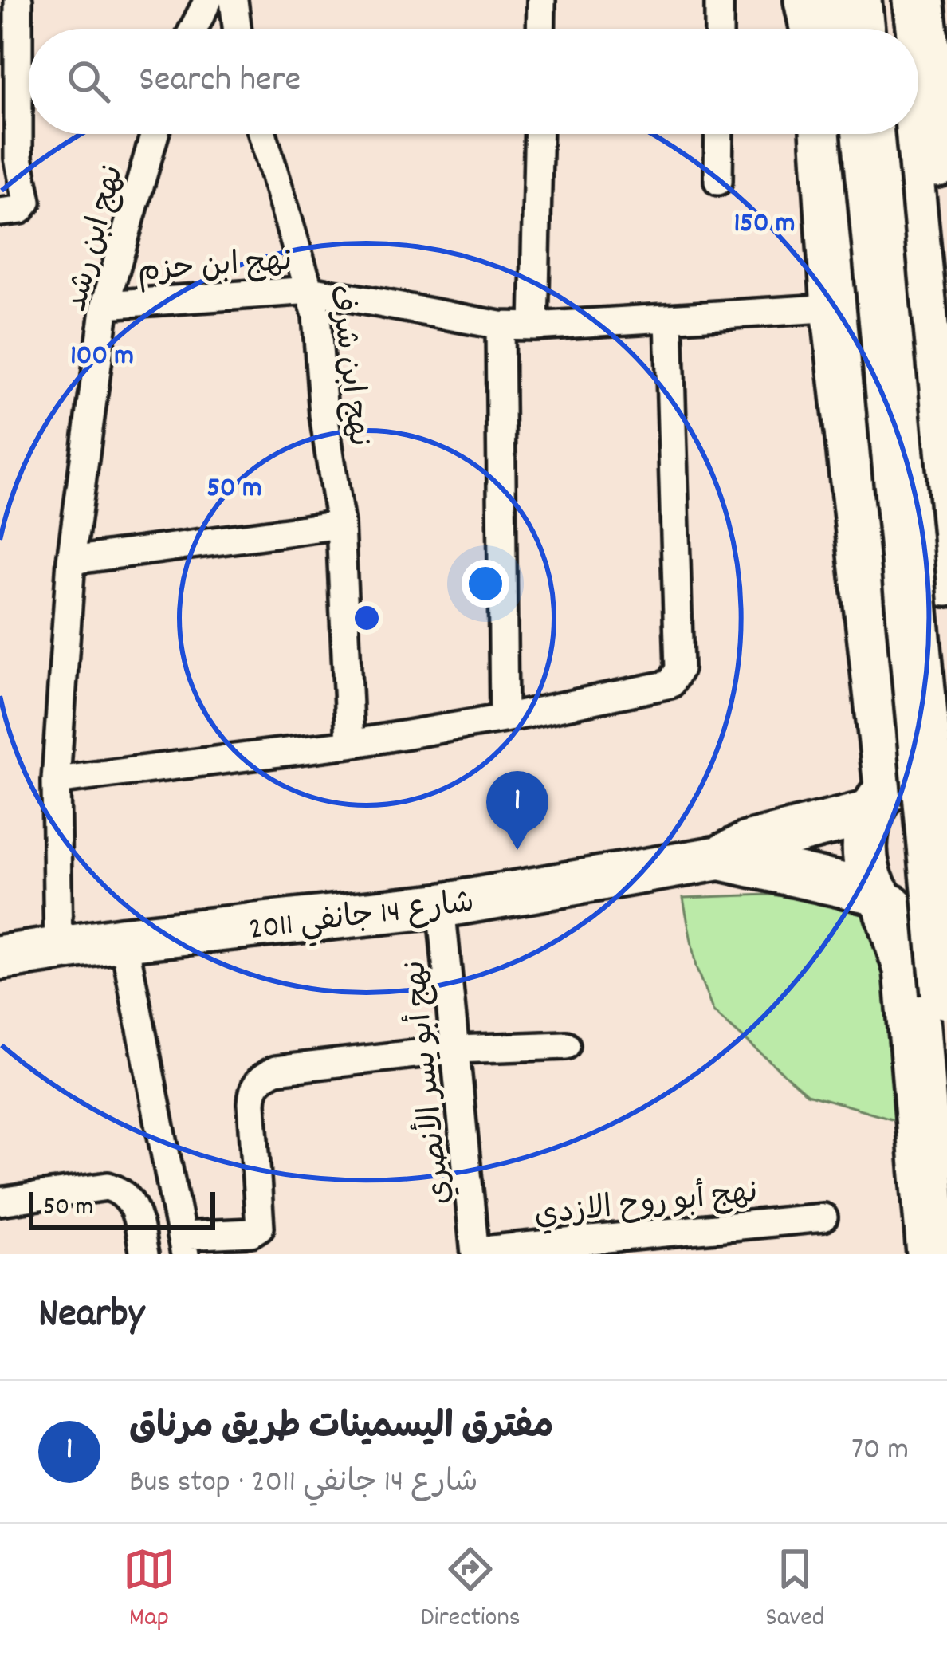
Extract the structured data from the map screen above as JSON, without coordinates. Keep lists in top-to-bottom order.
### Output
{
  "streets": {
    "main road": ["شارع 14 جانفي 2011"],
    "street": [
      "نهج ابن رشد",
      "نهج ابن حزم",
      "نهج ابن شرف",
      "نهج أبو يسر الأنصري",
      "نهج أبو روح الازدي"
    ]
  },
  "crossings": [
    ["نهج ابن رشد", "نهج ابن حزم"],
    ["نهج ابن رشد", "شارع 14 جانفي 2011"],
    ["نهج ابن حزم", "نهج ابن شرف"],
    ["شارع 14 جانفي 2011", "نهج أبو يسر الأنصري"],
    ["نهج أبو يسر الأنصري", "نهج أبو روح الازدي"]
  ],
  "scale_bar": "50 m",
  "page": {
    "search": "Search here",
    "pins": "1",
    "scale": "50 m",
    "heading": "Nearby",
    "list": [
      {
        "mark": "1",
        "name": "مفترق اليسمينات طريق مرناق",
        "note": "Bus stop · شارع 14 جانفي 2011",
        "value": "70 m"
      }
    ],
    "nav": ["Map", "Directions", "Saved"]
  },
  "rings": ["150 m", "100 m", "50 m"]
}
